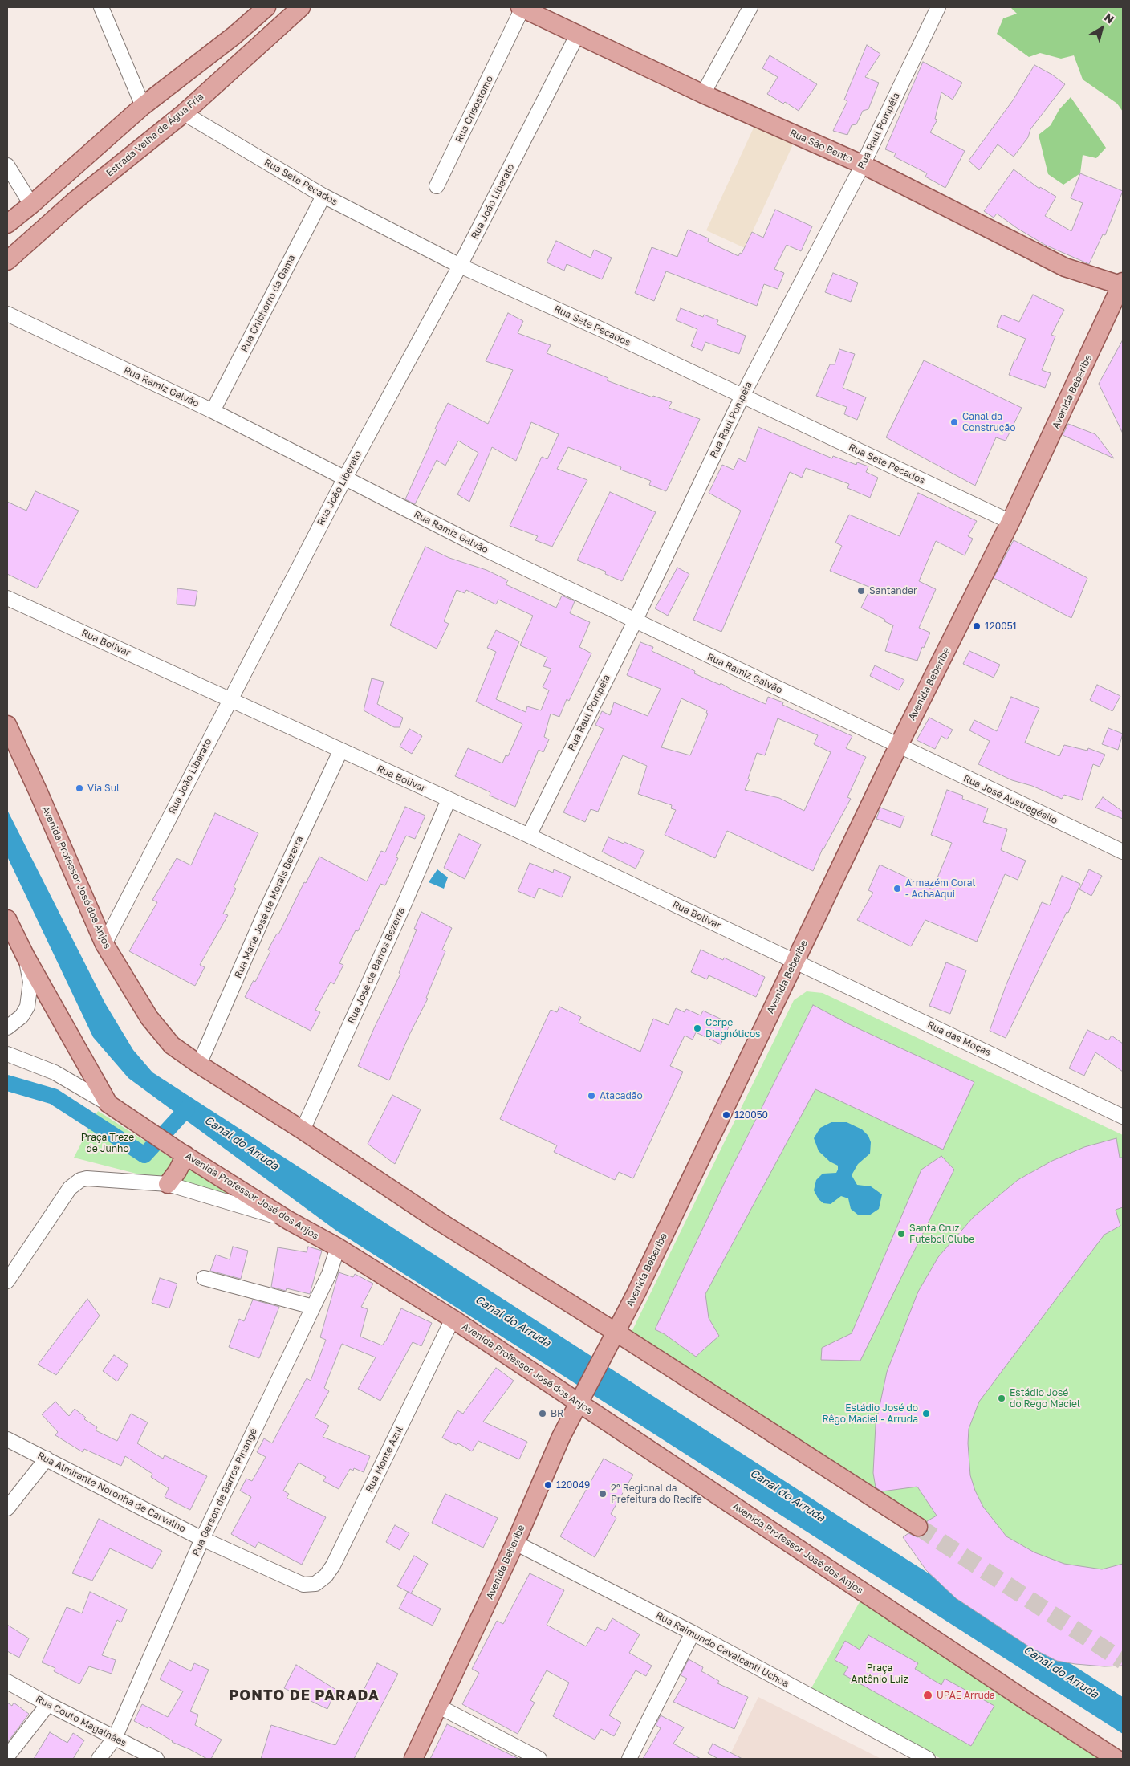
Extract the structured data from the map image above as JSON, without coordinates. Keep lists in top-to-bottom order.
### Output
{
  "streets": {
    "main road": [
      "Estrada Velha de Água Fria",
      "Rua São Bento",
      "Avenida Beberibe",
      "Avenida Professor José dos Anjos"
    ],
    "street": [
      "Rua Crisostomo",
      "Rua Raul Pompéia",
      "Rua Sete Pecados",
      "Rua João Liberato",
      "Rua Chichorro da Gama",
      "Rua Ramiz Galvão",
      "Rua Bolivar",
      "Rua José Austregésilo",
      "Rua Maria José de Morais Bezerra",
      "Rua José de Barros Bezerra",
      "Rua das Moças",
      "Rua Monte Azul",
      "Rua Almirante Noronha de Carvalho",
      "Rua Gerson de Barros Pinangé",
      "Rua Raimundo Cavalcanti Uchoa",
      "Rua Couto Magalhães"
    ]
  },
  "crossings": [
    ["Rua Crisostomo", "Rua São Bento"],
    ["Rua Raul Pompéia", "Rua São Bento"],
    ["Rua Raul Pompéia", "Rua Sete Pecados"],
    ["Rua Raul Pompéia", "Rua Ramiz Galvão"],
    ["Rua Raul Pompéia", "Rua Bolivar"],
    ["Estrada Velha de Água Fria", "Rua Sete Pecados"],
    ["Rua São Bento", "Rua João Liberato"],
    ["Rua São Bento", "Avenida Beberibe"],
    ["Rua Sete Pecados", "Rua João Liberato"],
    ["Rua Sete Pecados", "Rua Chichorro da Gama"],
    ["Rua Sete Pecados", "Avenida Beberibe"],
    ["Rua João Liberato", "Rua Ramiz Galvão"],
    ["Rua João Liberato", "Rua Bolivar"],
    ["Rua João Liberato", "Avenida Professor José dos Anjos"],
    ["Rua Chichorro da Gama", "Rua Ramiz Galvão"],
    ["Rua Ramiz Galvão", "Avenida Beberibe"],
    ["Rua Ramiz Galvão", "Rua José Austregésilo"],
    ["Avenida Beberibe", "Rua Bolivar"],
    ["Avenida Beberibe", "Rua José Austregésilo"],
    ["Avenida Beberibe", "Avenida Professor José dos Anjos"],
    ["Avenida Beberibe", "Rua das Moças"],
    ["Avenida Beberibe", "Rua Raimundo Cavalcanti Uchoa"],
    ["Rua Bolivar", "Rua Maria José de Morais Bezerra"],
    ["Rua Bolivar", "Rua José de Barros Bezerra"],
    ["Rua Bolivar", "Rua das Moças"],
    ["Avenida Professor José dos Anjos", "Rua Maria José de Morais Bezerra"],
    ["Avenida Professor José dos Anjos", "Rua José de Barros Bezerra"],
    ["Avenida Professor José dos Anjos", "Rua Monte Azul"],
    ["Avenida Professor José dos Anjos", "Rua Gerson de Barros Pinangé"],
    ["Rua Monte Azul", "Rua Almirante Noronha de Carvalho"],
    ["Rua Almirante Noronha de Carvalho", "Rua Gerson de Barros Pinangé"],
    ["Rua Gerson de Barros Pinangé", "Rua Couto Magalhães"]
  ],
  "districts": ["PONTO DE PARADA"],
  "water": ["Canal do Arruda"],
  "parks": ["Praça Treze de Junho", "Praça Antônio Luiz"],
  "places": [
    "Canal da Construção",
    "Santander",
    "120051",
    "Via Sul",
    "Armazém Coral - AchaAqui",
    "Cerpe Diagnóticos",
    "Atacadão",
    "120050",
    "Santa Cruz Futebol Clube",
    "Estádio José do Rego Maciel",
    "BR",
    "Estádio José do Rêgo Maciel - Arruda",
    "120049",
    "2° Regional da Prefeitura do Recife",
    "UPAE Arruda"
  ],
  "north": "top right"
}
